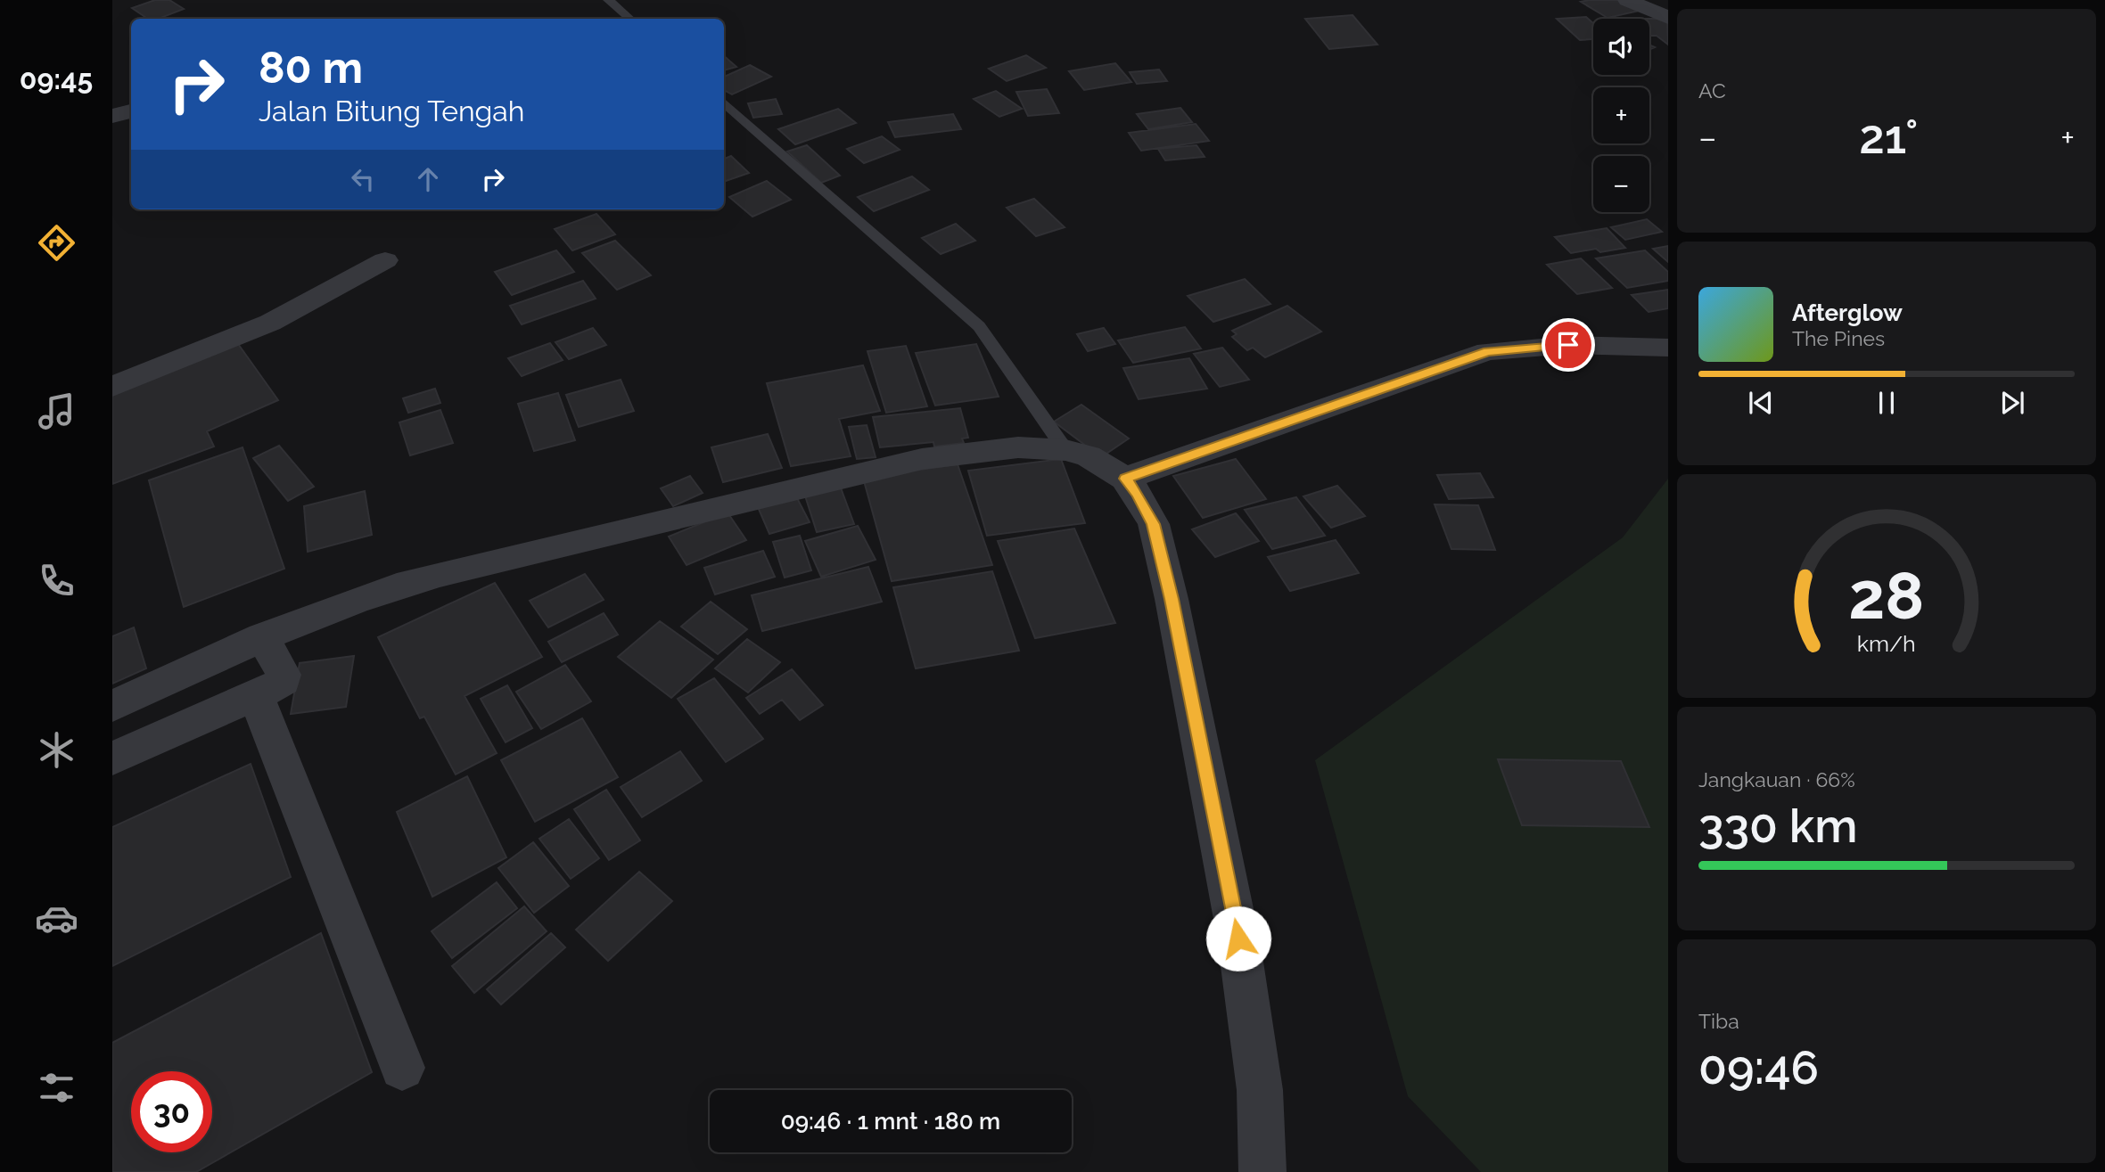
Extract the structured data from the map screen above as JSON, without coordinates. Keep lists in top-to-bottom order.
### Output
{
  "page": {
    "tabs": "09:45",
    "tile": [
      "AC",
      ["Jangkauan · 66%", "330 km"],
      ["Tiba", "09:46"]
    ],
    "map_buttons": ["+", "−"],
    "turn": ["80 m", "Jalan Bitung Tengah"],
    "heat": ["−", "21°", "+"],
    "song": ["Afterglow", "The Pines"],
    "limit": "30",
    "trip": "09:46 · 1 mnt · 180 m",
    "gauge": ["28", "km/h"]
  }
}
